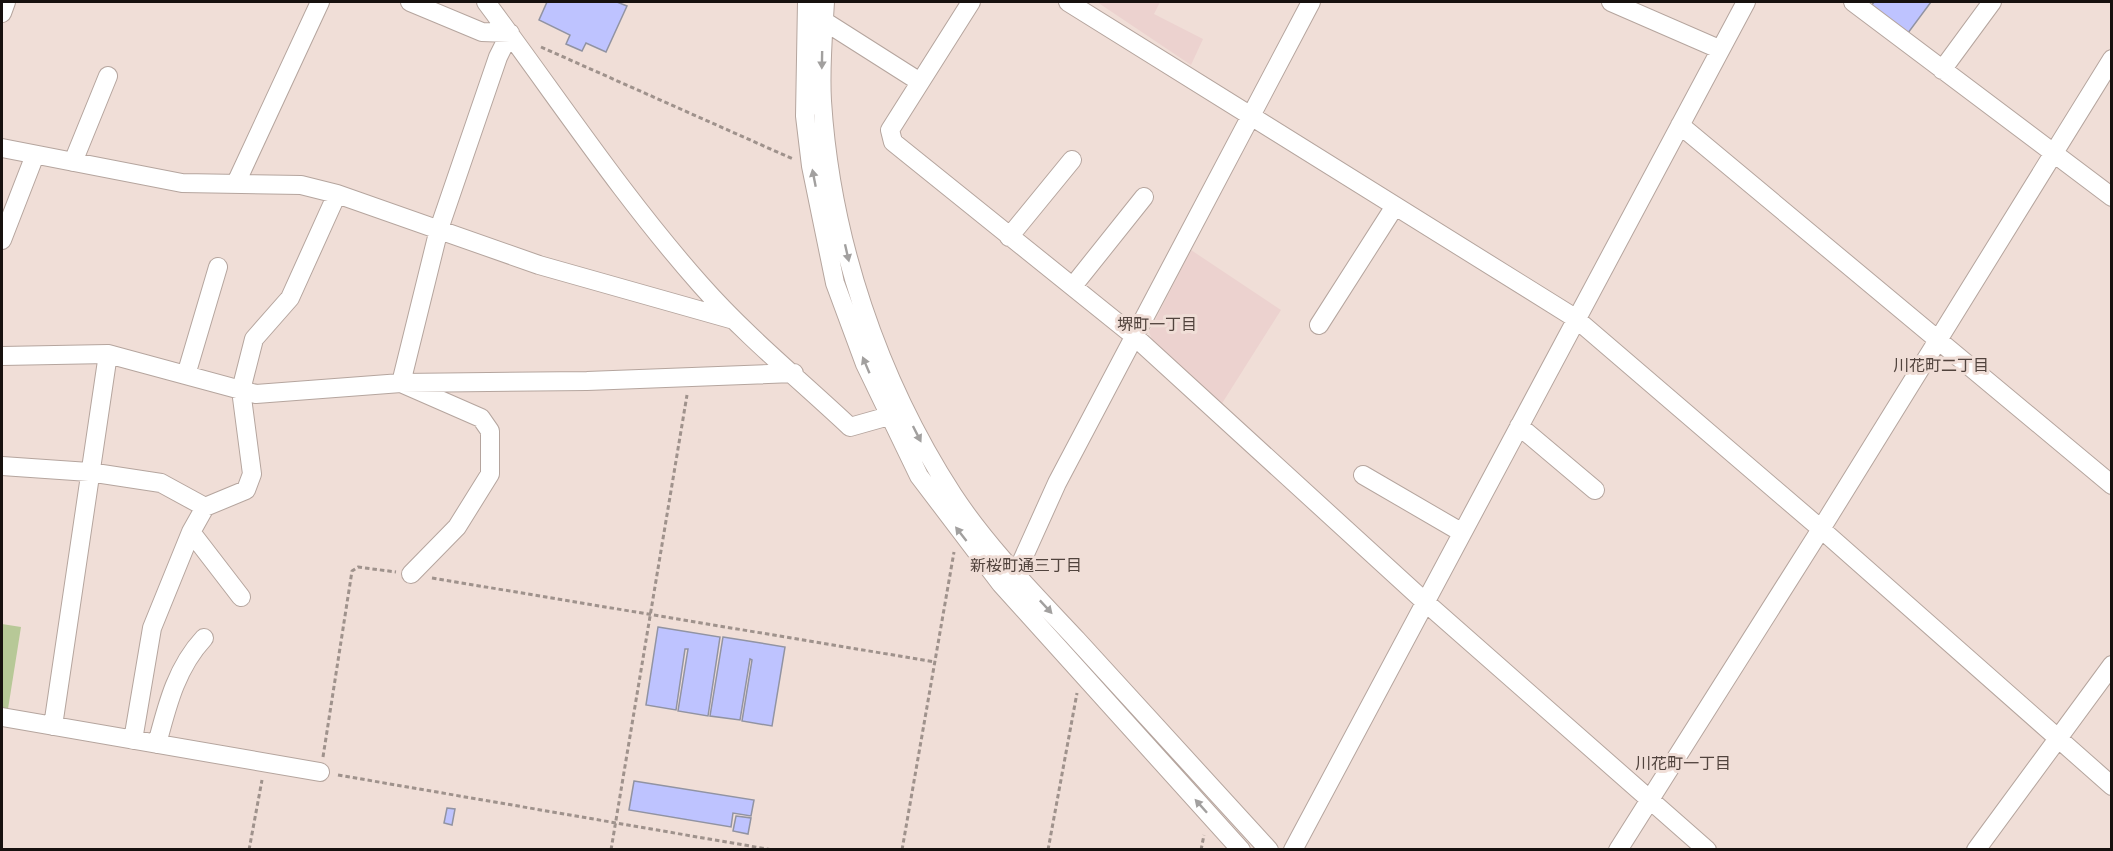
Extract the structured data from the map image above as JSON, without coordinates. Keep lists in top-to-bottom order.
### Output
{
  "districts": [
    "堺町一丁目",
    "川花町二丁目",
    "新桜町通三丁目",
    "川花町一丁目"
  ]
}
